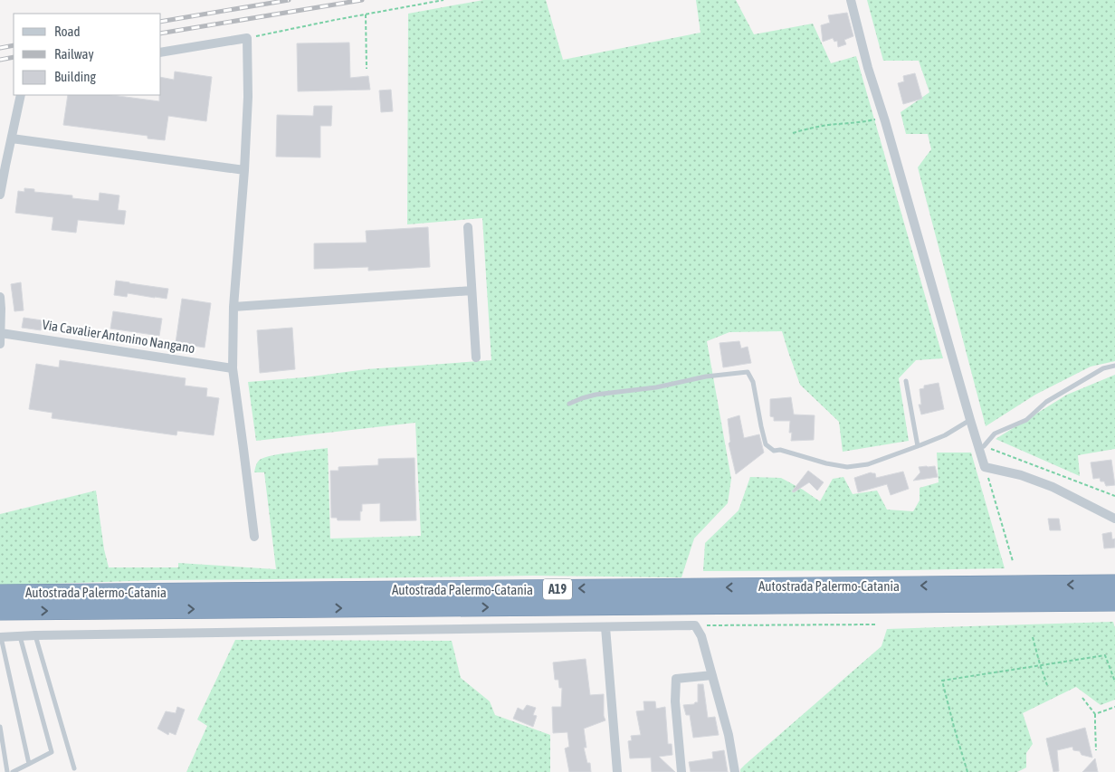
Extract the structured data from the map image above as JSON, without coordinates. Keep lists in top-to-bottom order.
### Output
{
  "streets": {
    "highway": ["Autostrada Palermo-Catania", "A19"],
    "street": ["Via Cavalier Antonino Nangano"]
  },
  "legend": ["Road", "Railway", "Building"]
}
